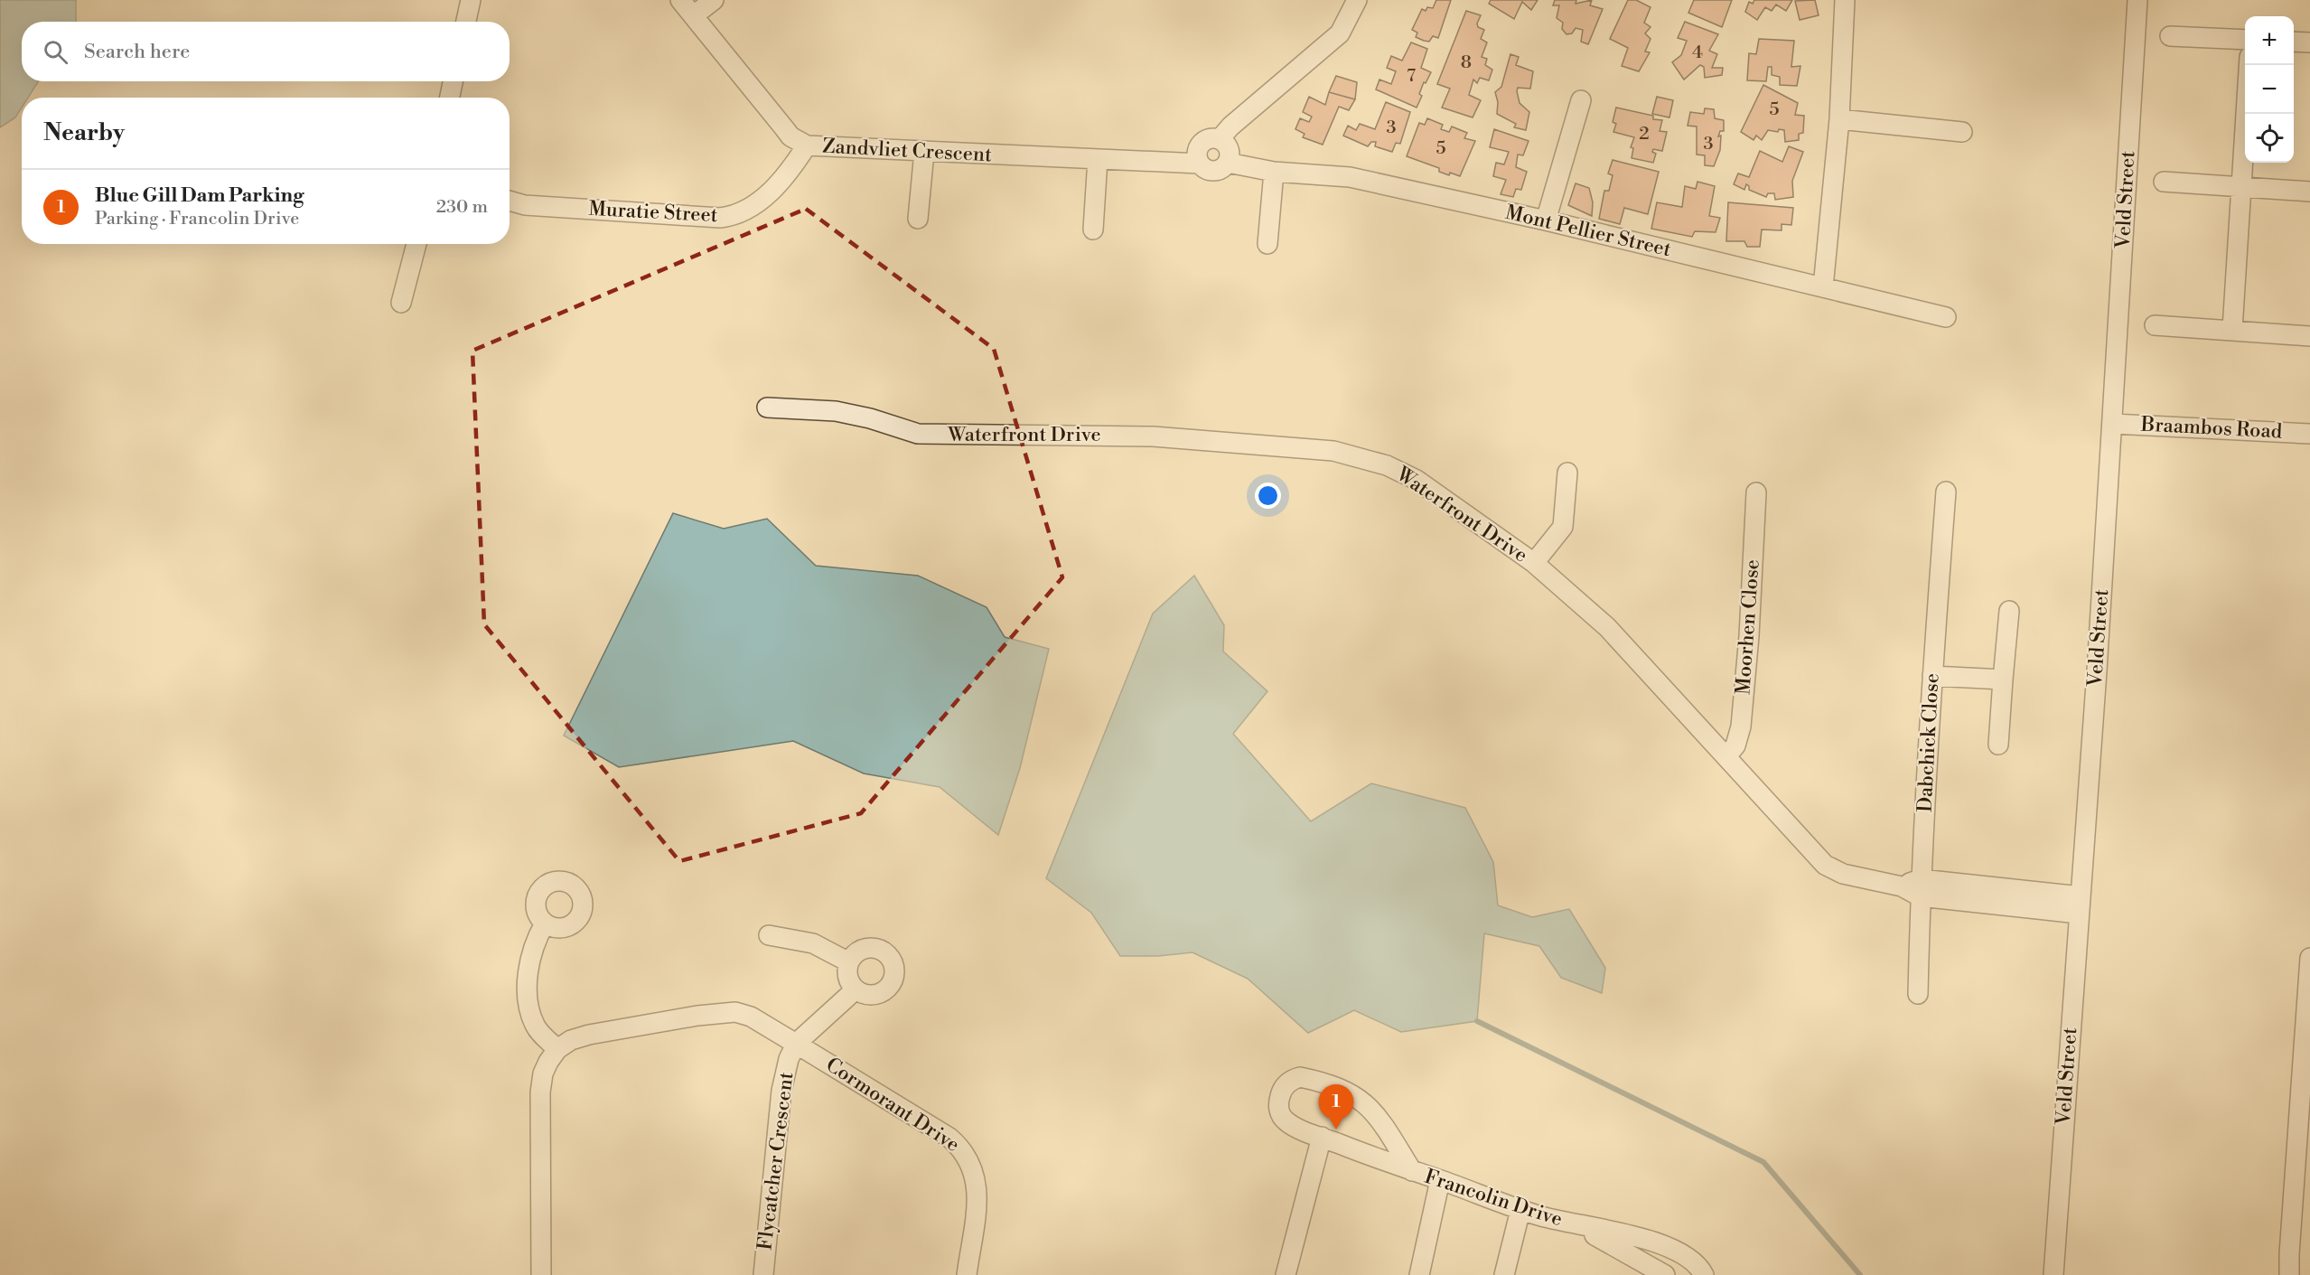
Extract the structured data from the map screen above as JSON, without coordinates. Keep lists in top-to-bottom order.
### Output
{
  "streets": {
    "street": [
      "Zandvliet Crescent",
      "Veld Street",
      "Muratie Street",
      "Mont Pellier Street",
      "Braambos Road",
      "Waterfront Drive",
      "Moorhen Close",
      "Dabchick Close",
      "Cormorant Drive",
      "Flycatcher Crescent",
      "Francolin Drive"
    ]
  },
  "crossings": [
    ["Zandvliet Crescent", "Muratie Street"],
    ["Zandvliet Crescent", "Mont Pellier Street"],
    ["Veld Street", "Braambos Road"],
    ["Veld Street", "Waterfront Drive"],
    ["Waterfront Drive", "Moorhen Close"],
    ["Waterfront Drive", "Dabchick Close"],
    ["Cormorant Drive", "Flycatcher Crescent"]
  ],
  "house_numbers": [
    "4",
    "8",
    "7",
    "5",
    "3",
    "2",
    "3",
    "5"
  ],
  "page": {
    "map_buttons": ["+", "−"],
    "search": "Search here",
    "heading": "Nearby",
    "list": [
      {
        "mark": "1",
        "name": "Blue Gill Dam Parking",
        "note": "Parking · Francolin Drive",
        "value": "230 m"
      }
    ],
    "pins": "1"
  }
}
